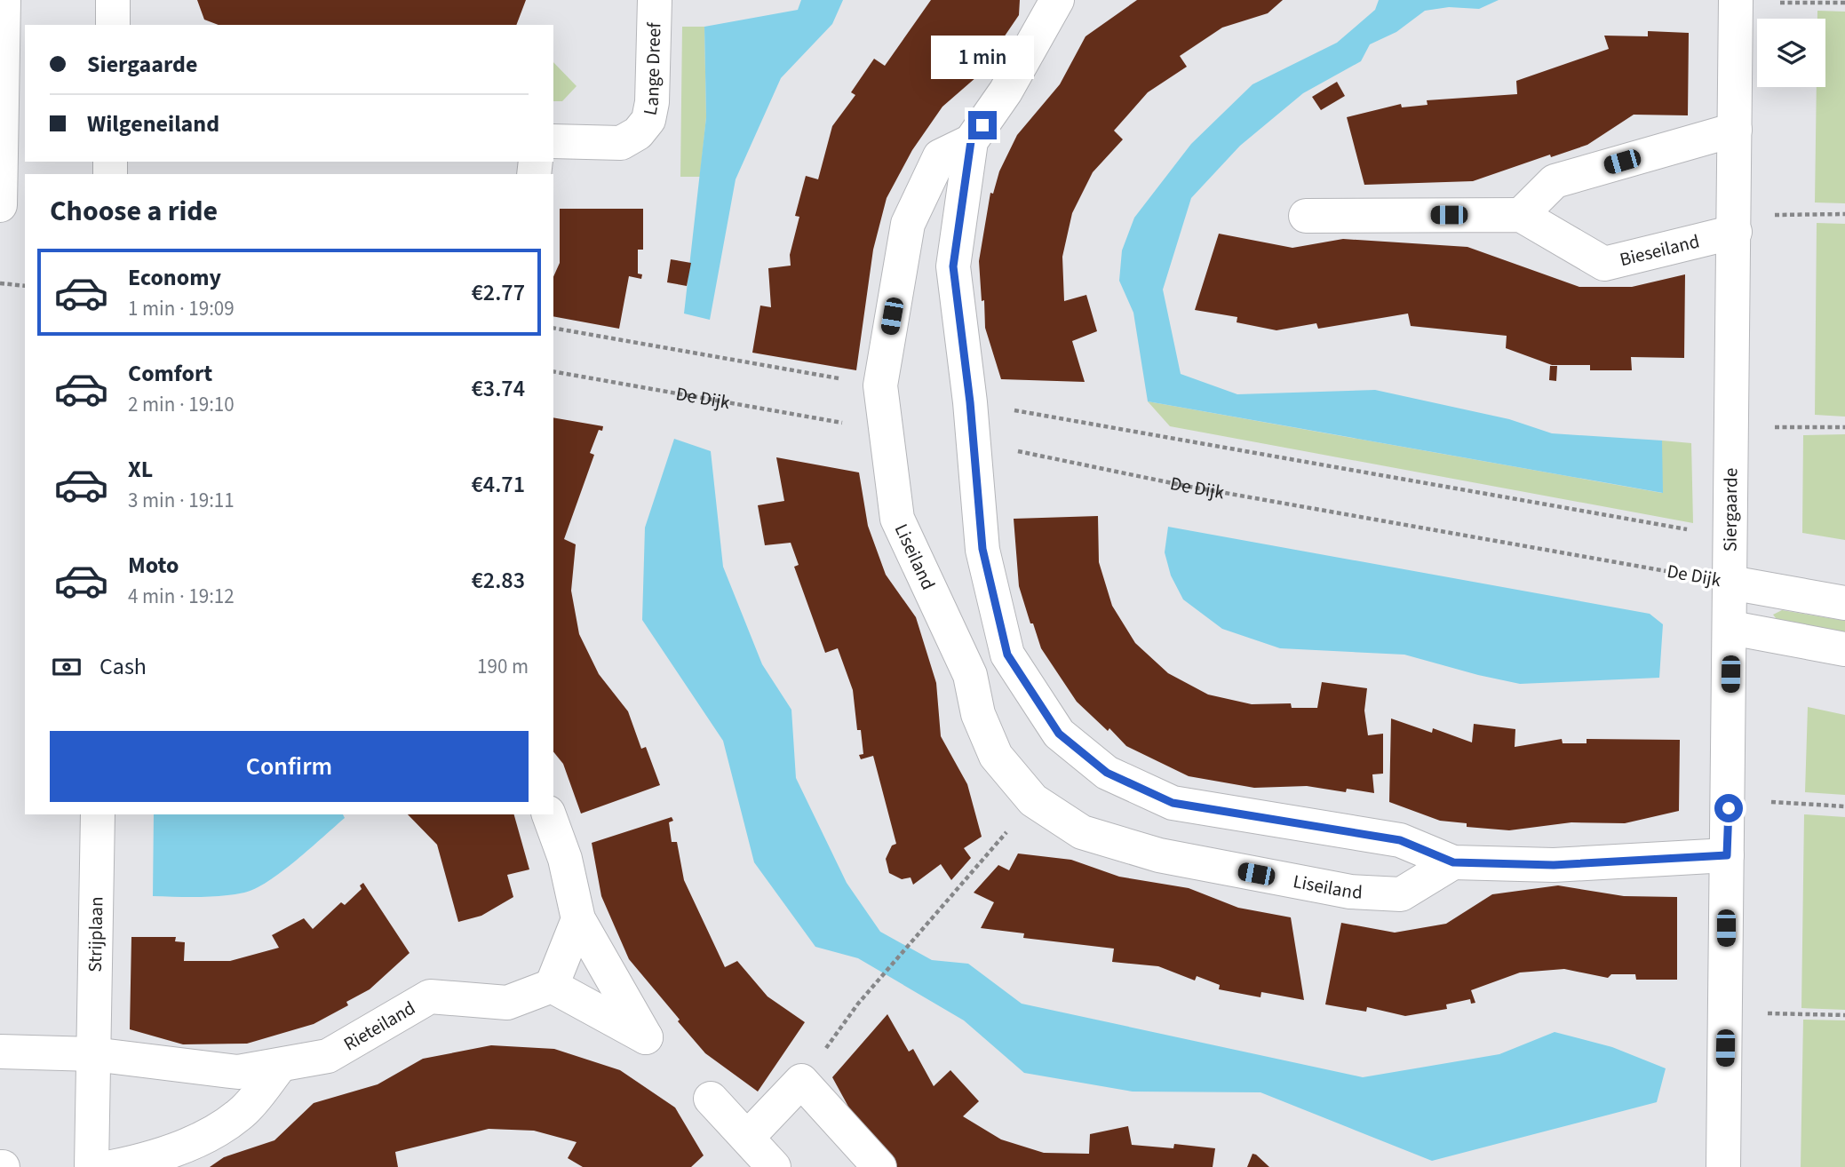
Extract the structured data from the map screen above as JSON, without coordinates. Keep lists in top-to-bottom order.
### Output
{
  "streets": {
    "street": [
      "Lange Dreef",
      "Bieseiland",
      "De Dijk",
      "Siergaarde",
      "Liseiland",
      "Strijplaan",
      "Rieteiland"
    ]
  },
  "crossings": [
    ["Bieseiland", "Siergaarde"],
    ["De Dijk", "Siergaarde"],
    ["De Dijk", "Liseiland"],
    ["Strijplaan", "Rieteiland"]
  ],
  "page": {
    "banner": ["Siergaarde", "Wilgeneiland"],
    "bubble": "1 min",
    "heading": "Choose a ride",
    "list": [
      {
        "name": "Economy",
        "note": "1 min · 19:09",
        "value": "€2.77"
      },
      {
        "name": "Comfort",
        "note": "2 min · 19:10",
        "value": "€3.74"
      },
      {
        "name": "XL",
        "note": "3 min · 19:11",
        "value": "€4.71"
      },
      {
        "name": "Moto",
        "note": "4 min · 19:12",
        "value": "€2.83"
      }
    ],
    "pay": ["Cash", "190 m"],
    "buttons": "Confirm"
  }
}
